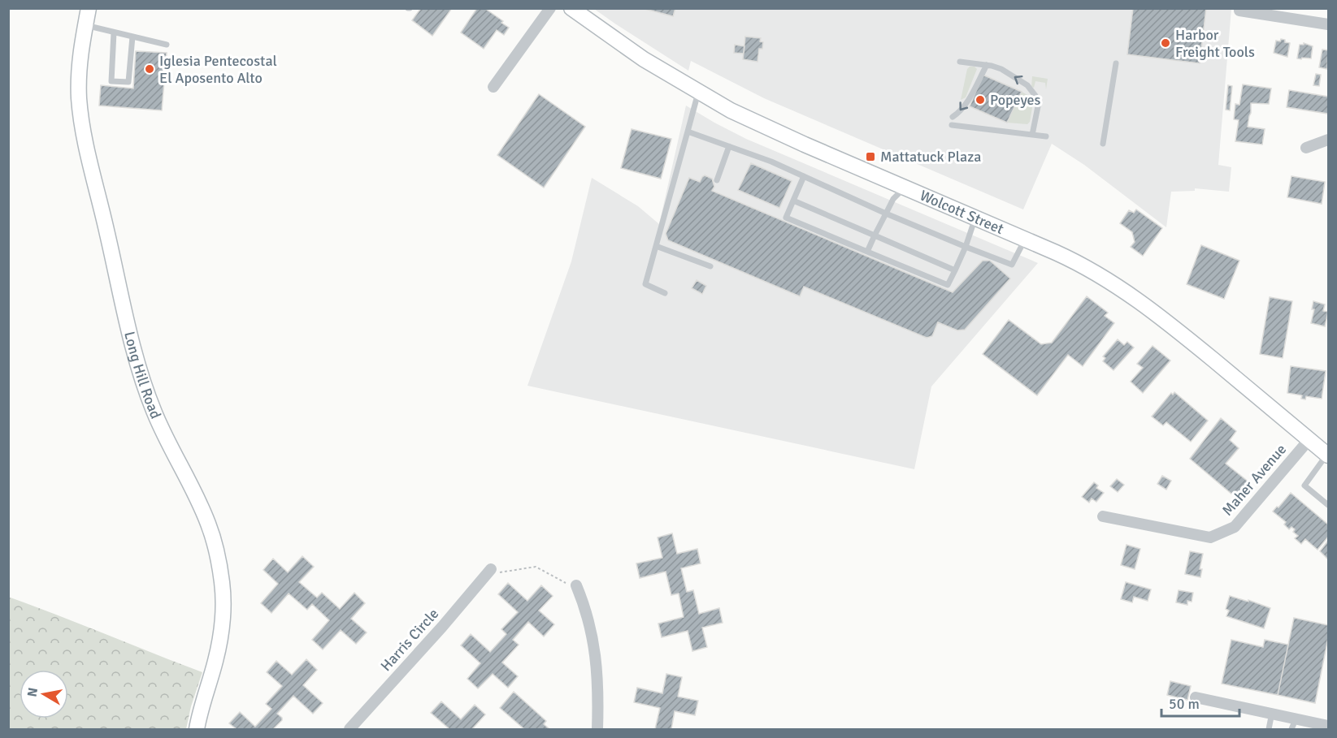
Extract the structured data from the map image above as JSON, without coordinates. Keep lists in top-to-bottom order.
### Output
{
  "streets": {
    "main road": ["Wolcott Street", "Long Hill Road"],
    "street": ["Maher Avenue", "Harris Circle"]
  },
  "crossings": [
    ["Wolcott Street", "Maher Avenue"]
  ],
  "places": {
    "other": ["Harbor Freight Tools", "Iglesia Pentecostal El Aposento Alto", "Popeyes"],
    "transit": ["Mattatuck Plaza"]
  },
  "scale_bar": "50 m",
  "north": "left"
}
